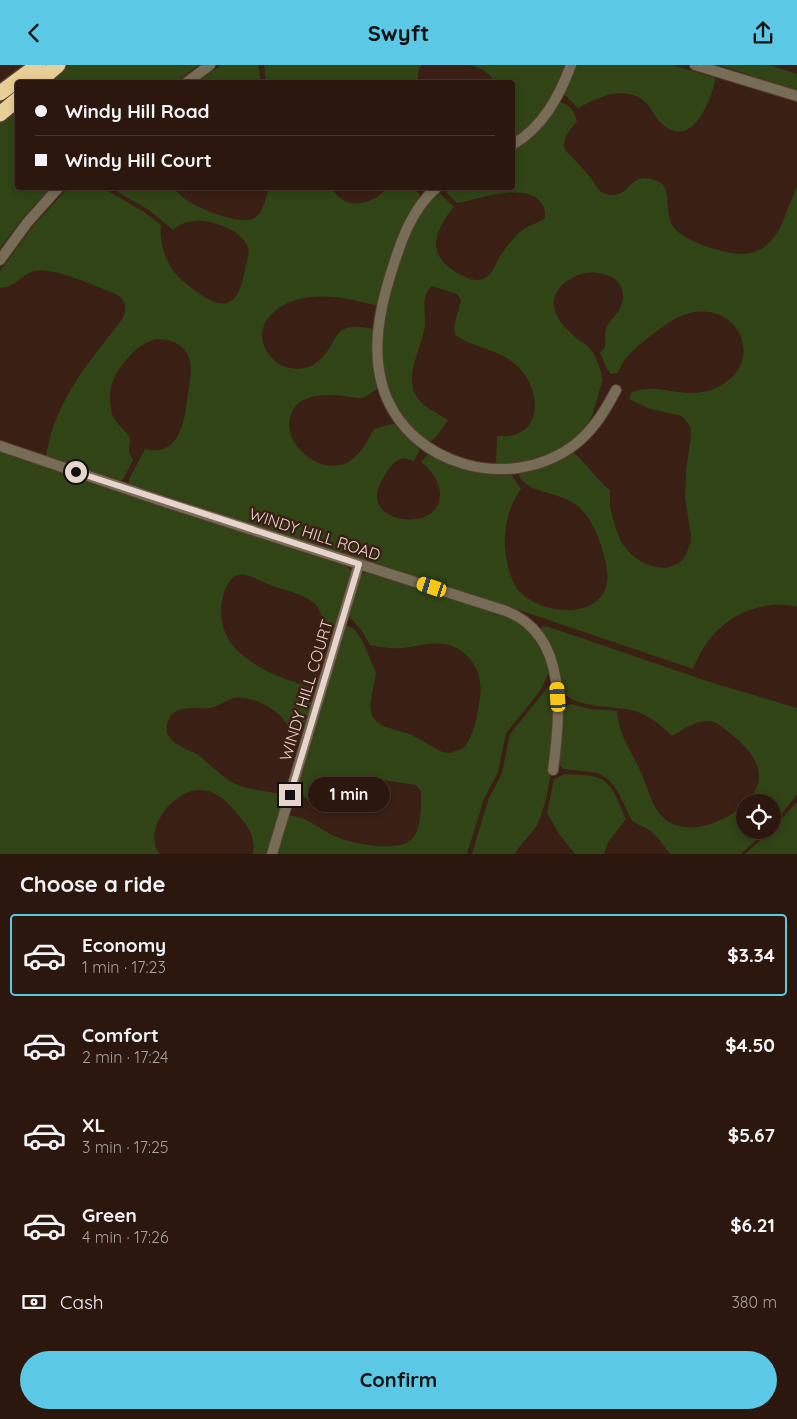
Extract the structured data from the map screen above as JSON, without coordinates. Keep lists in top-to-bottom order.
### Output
{
  "streets": {
    "street": ["WINDY HILL ROAD", "WINDY HILL COURT"]
  },
  "crossings": [
    ["WINDY HILL ROAD", "WINDY HILL COURT"]
  ],
  "page": {
    "header": "Swyft",
    "banner": ["Windy Hill Road", "Windy Hill Court"],
    "bubble": "1 min",
    "heading": "Choose a ride",
    "list": [
      {
        "name": "Economy",
        "note": "1 min · 17:23",
        "value": "$3.34"
      },
      {
        "name": "Comfort",
        "note": "2 min · 17:24",
        "value": "$4.50"
      },
      {
        "name": "XL",
        "note": "3 min · 17:25",
        "value": "$5.67"
      },
      {
        "name": "Green",
        "note": "4 min · 17:26",
        "value": "$6.21"
      }
    ],
    "pay": ["Cash", "380 m"],
    "buttons": "Confirm"
  }
}
